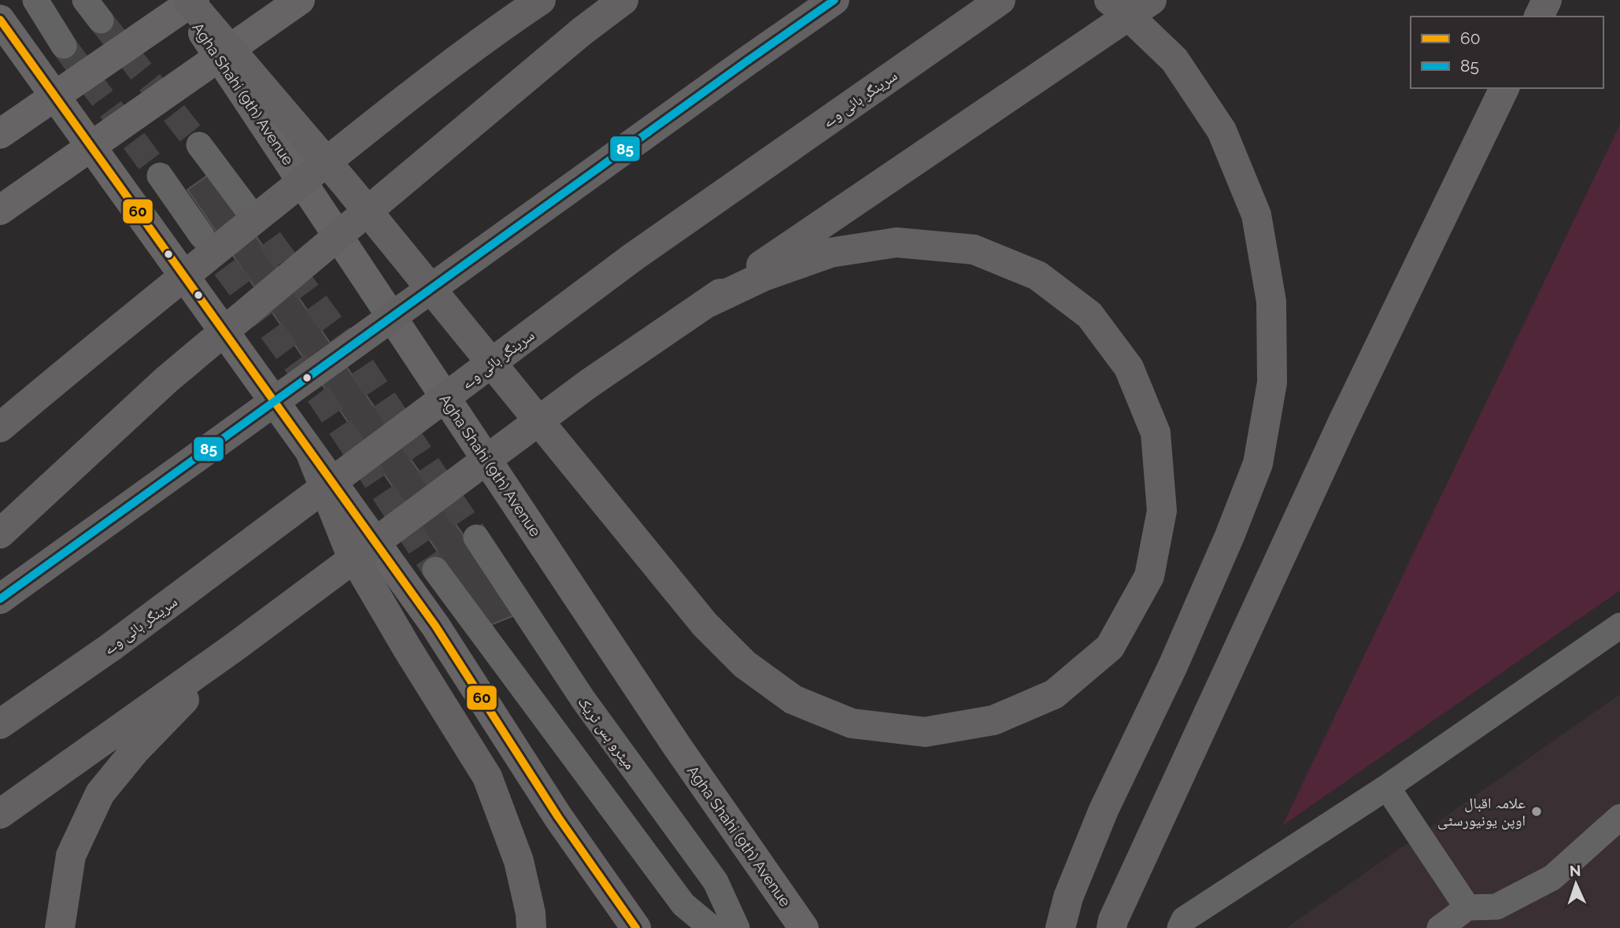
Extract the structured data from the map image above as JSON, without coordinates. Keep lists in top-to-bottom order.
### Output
{
  "streets": {
    "highway": ["سرینگر ہائی وے"],
    "main road": ["Agha Shahi (9th) Avenue"],
    "street": ["میٹرو بس ٹریک"]
  },
  "places": ["علامہ اقبال اوپن یونیورسٹی"],
  "lines": ["transit line 85", "transit line 60"],
  "legend": ["60", "85"],
  "north": "top"
}
